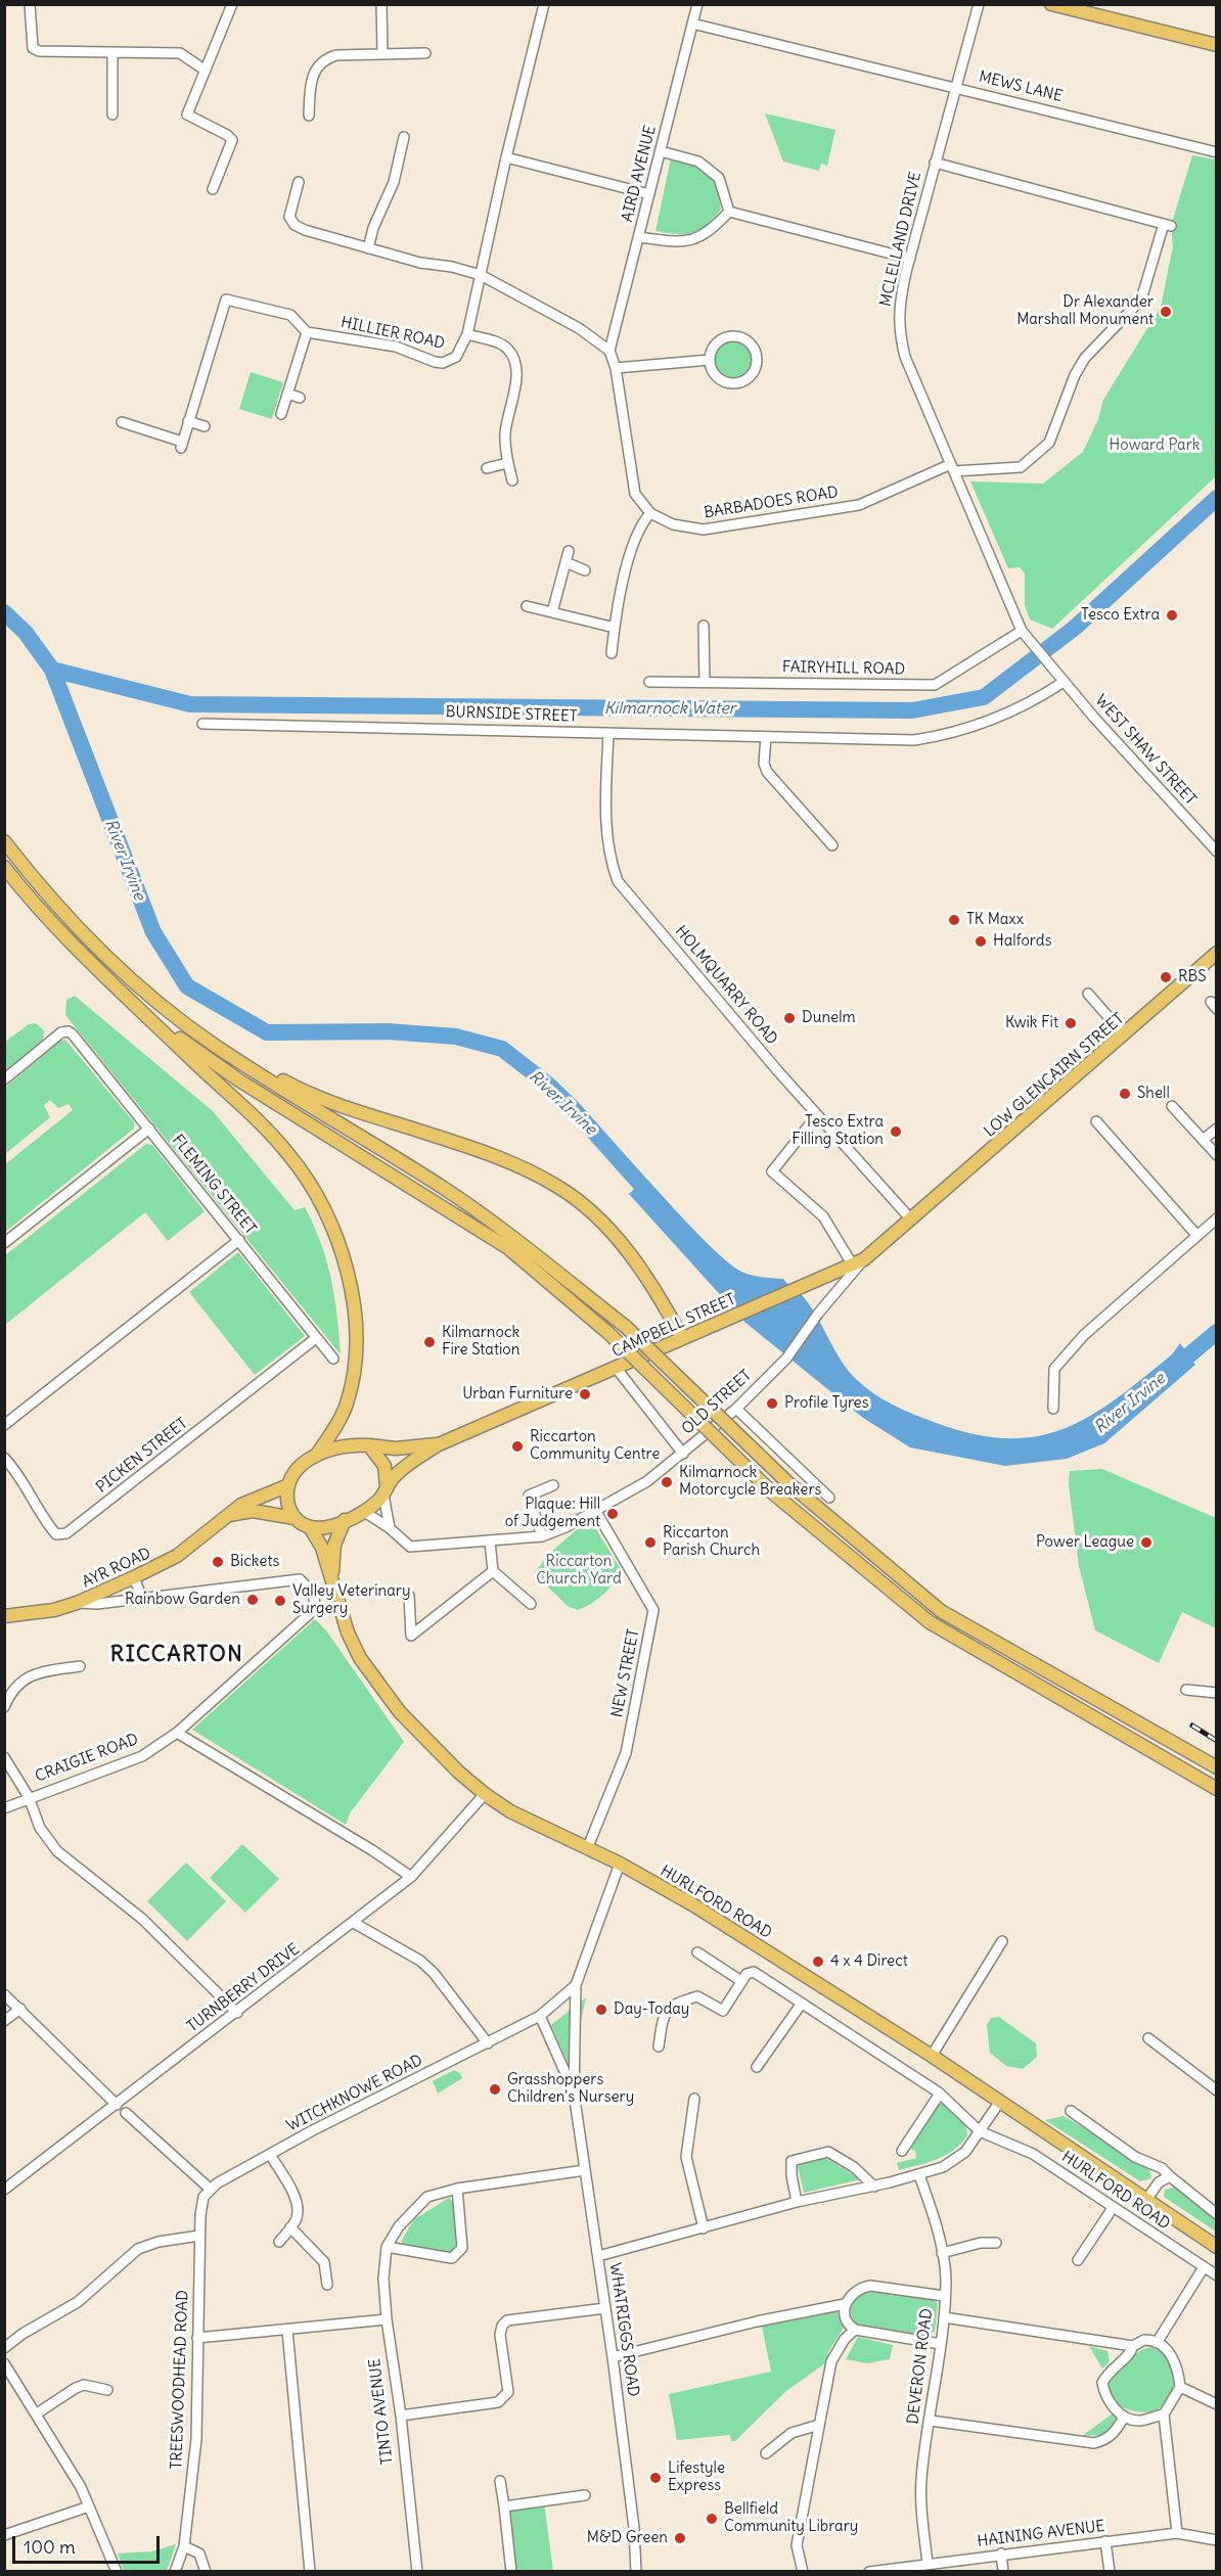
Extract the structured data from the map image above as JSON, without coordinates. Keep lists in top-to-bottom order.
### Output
{
  "streets": {
    "main road": [
      "LOW GLENCAIRN STREET",
      "CAMPBELL STREET",
      "AYR ROAD",
      "HURLFORD ROAD"
    ],
    "street": [
      "MEWS LANE",
      "AIRD AVENUE",
      "MCLELLAND DRIVE",
      "HILLIER ROAD",
      "BARBADOES ROAD",
      "FAIRYHILL ROAD",
      "BURNSIDE STREET",
      "WEST SHAW STREET",
      "HOLMQUARRY ROAD",
      "FLEMING STREET",
      "OLD STREET",
      "PICKEN STREET",
      "NEW STREET",
      "CRAIGIE ROAD",
      "TURNBERRY DRIVE",
      "WITCHKNOWE ROAD",
      "WHATRIGGS ROAD",
      "DEVERON ROAD",
      "TREESWOODHEAD ROAD",
      "TINTO AVENUE",
      "HAINING AVENUE"
    ]
  },
  "crossings": [
    ["MEWS LANE", "AIRD AVENUE"],
    ["MEWS LANE", "MCLELLAND DRIVE"],
    ["MCLELLAND DRIVE", "BARBADOES ROAD"],
    ["MCLELLAND DRIVE", "FAIRYHILL ROAD"],
    ["MCLELLAND DRIVE", "WEST SHAW STREET"],
    ["BURNSIDE STREET", "WEST SHAW STREET"],
    ["BURNSIDE STREET", "HOLMQUARRY ROAD"],
    ["HOLMQUARRY ROAD", "LOW GLENCAIRN STREET"],
    ["HOLMQUARRY ROAD", "CAMPBELL STREET"],
    ["LOW GLENCAIRN STREET", "CAMPBELL STREET"],
    ["FLEMING STREET", "PICKEN STREET"],
    ["CAMPBELL STREET", "OLD STREET"],
    ["CAMPBELL STREET", "AYR ROAD"],
    ["CAMPBELL STREET", "HURLFORD ROAD"],
    ["OLD STREET", "AYR ROAD"],
    ["OLD STREET", "NEW STREET"],
    ["OLD STREET", "HURLFORD ROAD"],
    ["AYR ROAD", "HURLFORD ROAD"],
    ["NEW STREET", "HURLFORD ROAD"],
    ["HURLFORD ROAD", "TURNBERRY DRIVE"],
    ["WITCHKNOWE ROAD", "WHATRIGGS ROAD"],
    ["WHATRIGGS ROAD", "TINTO AVENUE"],
    ["DEVERON ROAD", "HAINING AVENUE"]
  ],
  "districts": ["RICCARTON"],
  "water": ["Kilmarnock Water", "River Irvine"],
  "parks": ["Howard Park", "Riccarton Church Yard"],
  "places": [
    "Dr Alexander Marshall Monument",
    "Tesco Extra",
    "TK Maxx",
    "Halfords",
    "RBS",
    "Dunelm",
    "Kwik Fit",
    "Shell",
    "Tesco Extra Filling Station",
    "Kilmarnock Fire Station",
    "Urban Furniture",
    "Profile Tyres",
    "Riccarton Community Centre",
    "Kilmarnock Motorcycle Breakers",
    "Plaque: Hill of Judgement",
    "Riccarton Parish Church",
    "Power League",
    "Bickets",
    "Rainbow Garden",
    "Valley Veterinary Surgery",
    "4 x 4 Direct",
    "Day-Today",
    "Grasshoppers Children's Nursery",
    "Lifestyle Express",
    "Bellfield Community Library",
    "M&D Green"
  ],
  "scale_bar": "100 m"
}
